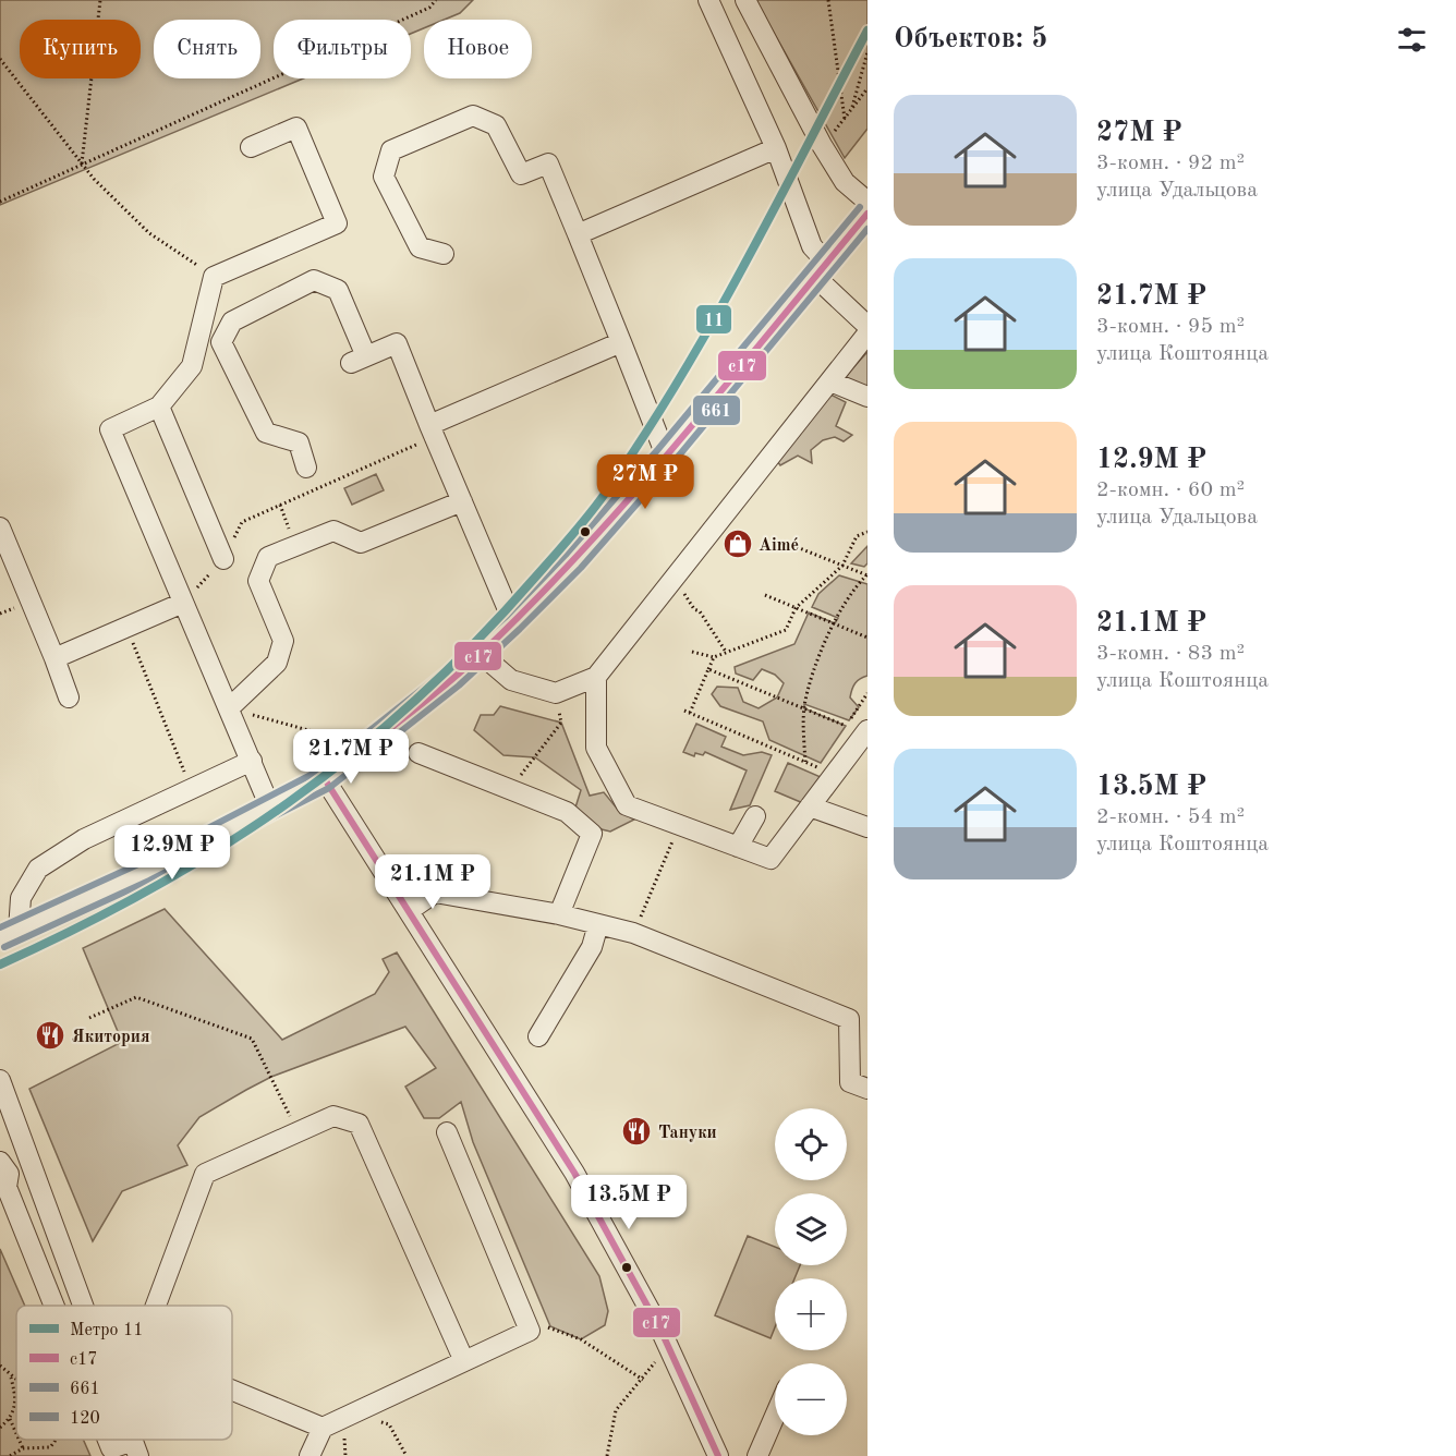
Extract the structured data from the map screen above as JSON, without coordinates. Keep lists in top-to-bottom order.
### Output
{
  "places": {
    "shop": ["Aimé"],
    "restaurant": ["Якитория", "Тануки"]
  },
  "lines": [
    "metro line 11",
    "transit line 120",
    "transit line с17",
    "transit line 661"
  ],
  "legend": [
    "Метро 11",
    "с17",
    "661",
    "120"
  ],
  "page": {
    "heading": "Объектов: 5",
    "chip": [
      "Купить",
      "Снять",
      "Фильтры",
      "Новое"
    ],
    "list": [
      {
        "name": "27M ₽",
        "note": "3-комн. · 92 m² · улица Удальцова"
      },
      {
        "name": "21.7M ₽",
        "note": "3-комн. · 95 m² · улица Коштоянца"
      },
      {
        "name": "12.9M ₽",
        "note": "2-комн. · 60 m² · улица Удальцова"
      },
      {
        "name": "21.1M ₽",
        "note": "3-комн. · 83 m² · улица Коштоянца"
      },
      {
        "name": "13.5M ₽",
        "note": "2-комн. · 54 m² · улица Коштоянца"
      }
    ],
    "price": [
      "27M ₽",
      "21.7M ₽",
      "12.9M ₽",
      "21.1M ₽",
      "13.5M ₽"
    ],
    "map_buttons": ["+", "−"]
  }
}
